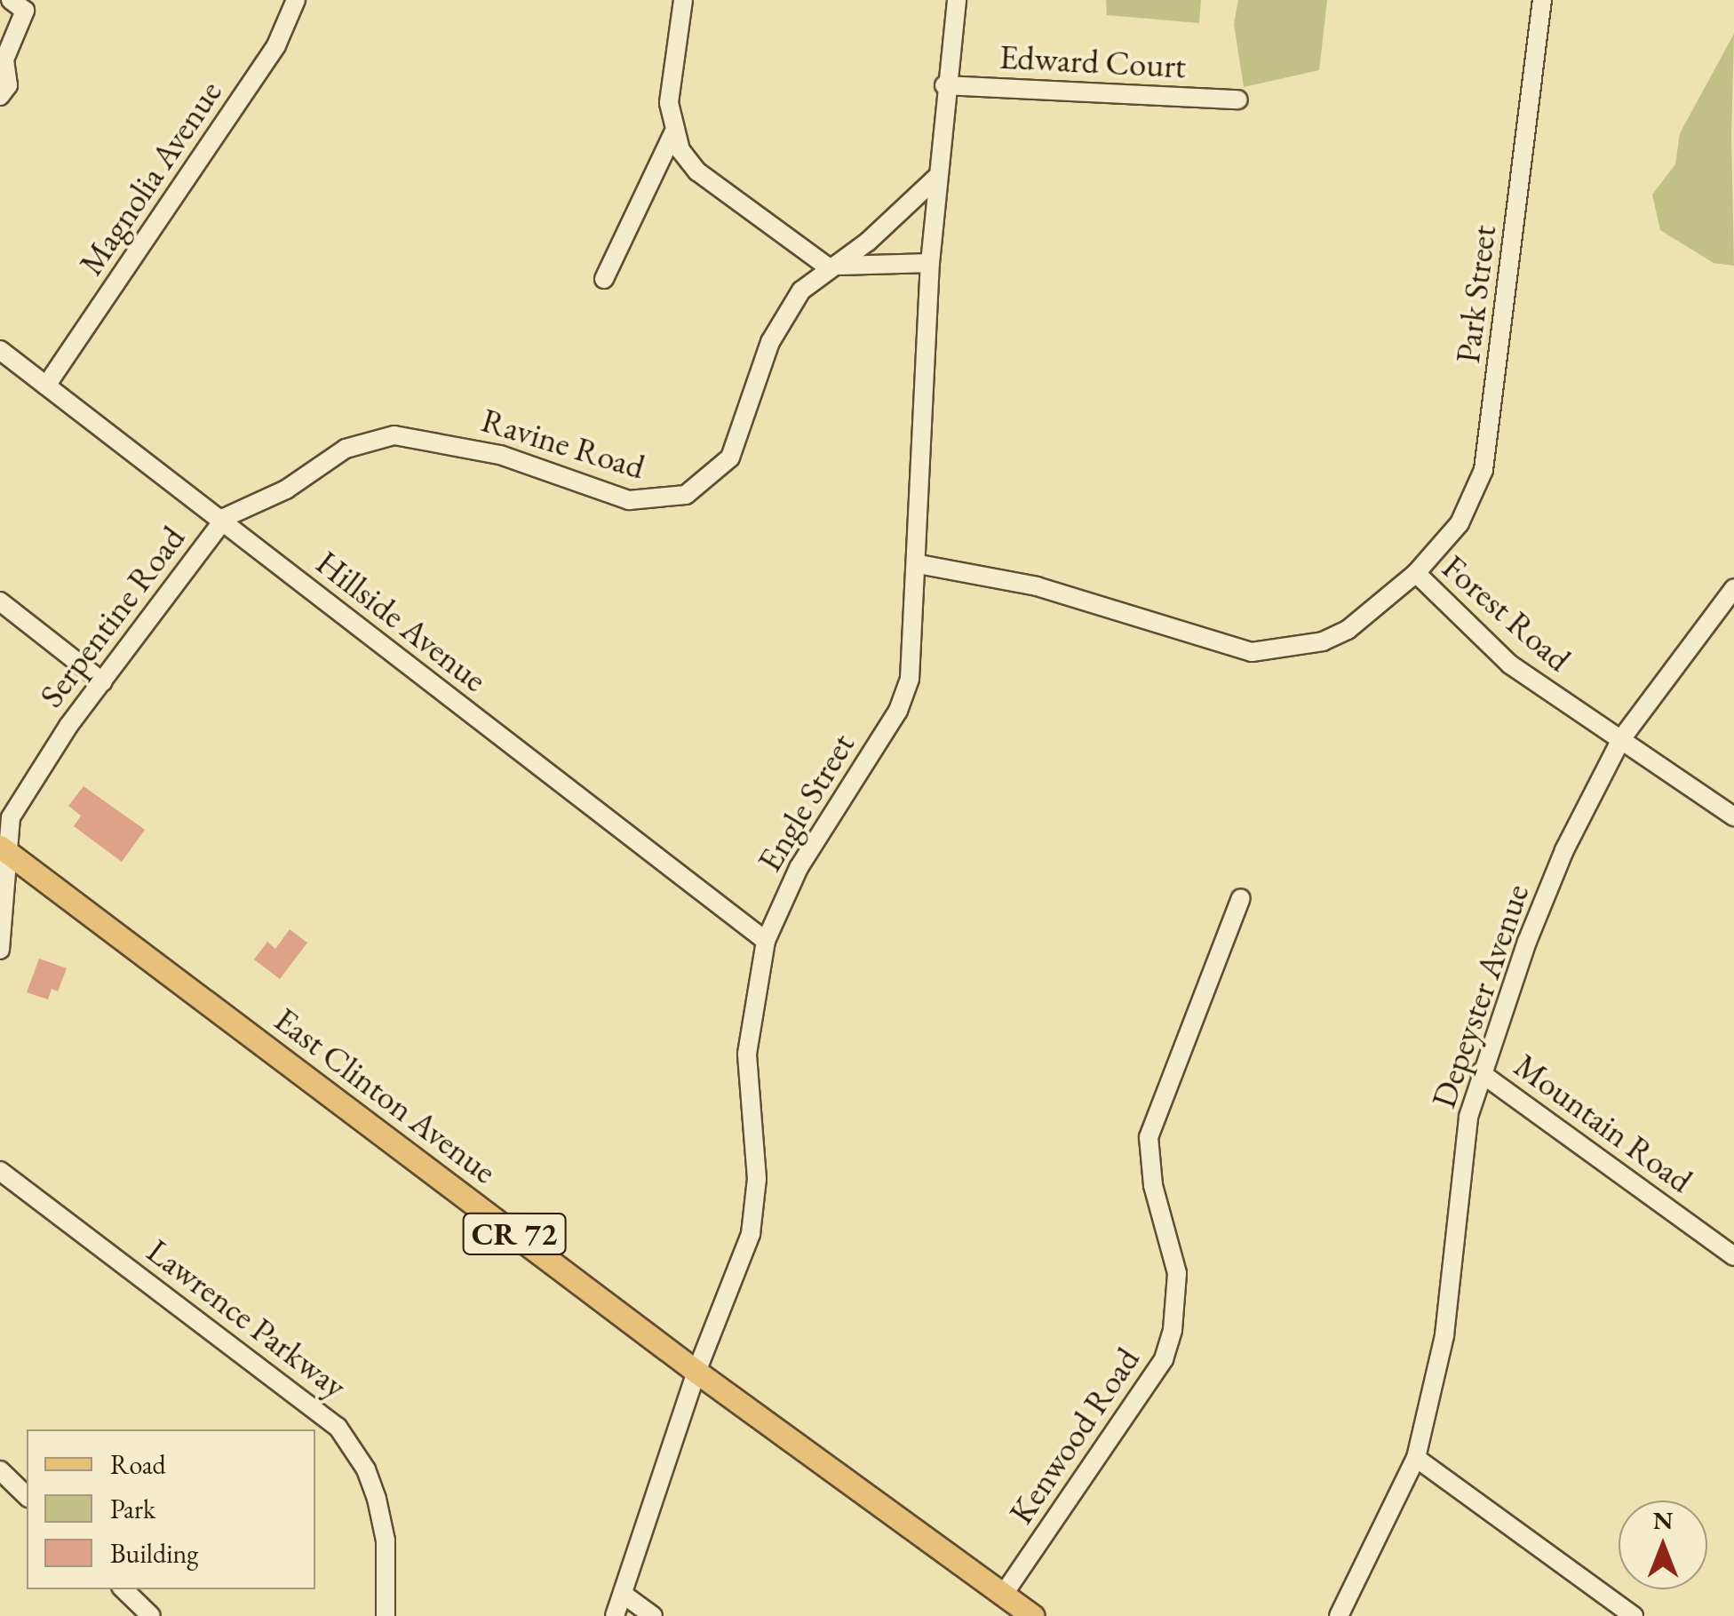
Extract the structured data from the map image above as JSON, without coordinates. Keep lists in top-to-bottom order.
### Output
{
  "streets": {
    "main road": ["East Clinton Avenue", "CR 72"],
    "street": [
      "Edward Court",
      "Magnolia Avenue",
      "Park Street",
      "Ravine Road",
      "Forest Road",
      "Serpentine Road",
      "Hillside Avenue",
      "Engle Street",
      "Depeyster Avenue",
      "Mountain Road",
      "Lawrence Parkway",
      "Kenwood Road"
    ]
  },
  "crossings": [
    ["Edward Court", "Engle Street"],
    ["Magnolia Avenue", "Hillside Avenue"],
    ["Park Street", "Forest Road"],
    ["Ravine Road", "Serpentine Road"],
    ["Ravine Road", "Hillside Avenue"],
    ["Ravine Road", "Engle Street"],
    ["Forest Road", "Engle Street"],
    ["Forest Road", "Depeyster Avenue"],
    ["Serpentine Road", "Hillside Avenue"],
    ["Serpentine Road", "East Clinton Avenue"],
    ["Hillside Avenue", "Engle Street"],
    ["Engle Street", "East Clinton Avenue"],
    ["Depeyster Avenue", "Mountain Road"],
    ["East Clinton Avenue", "Kenwood Road"]
  ],
  "legend": ["Road", "Park", "Building"],
  "north": "top"
}
